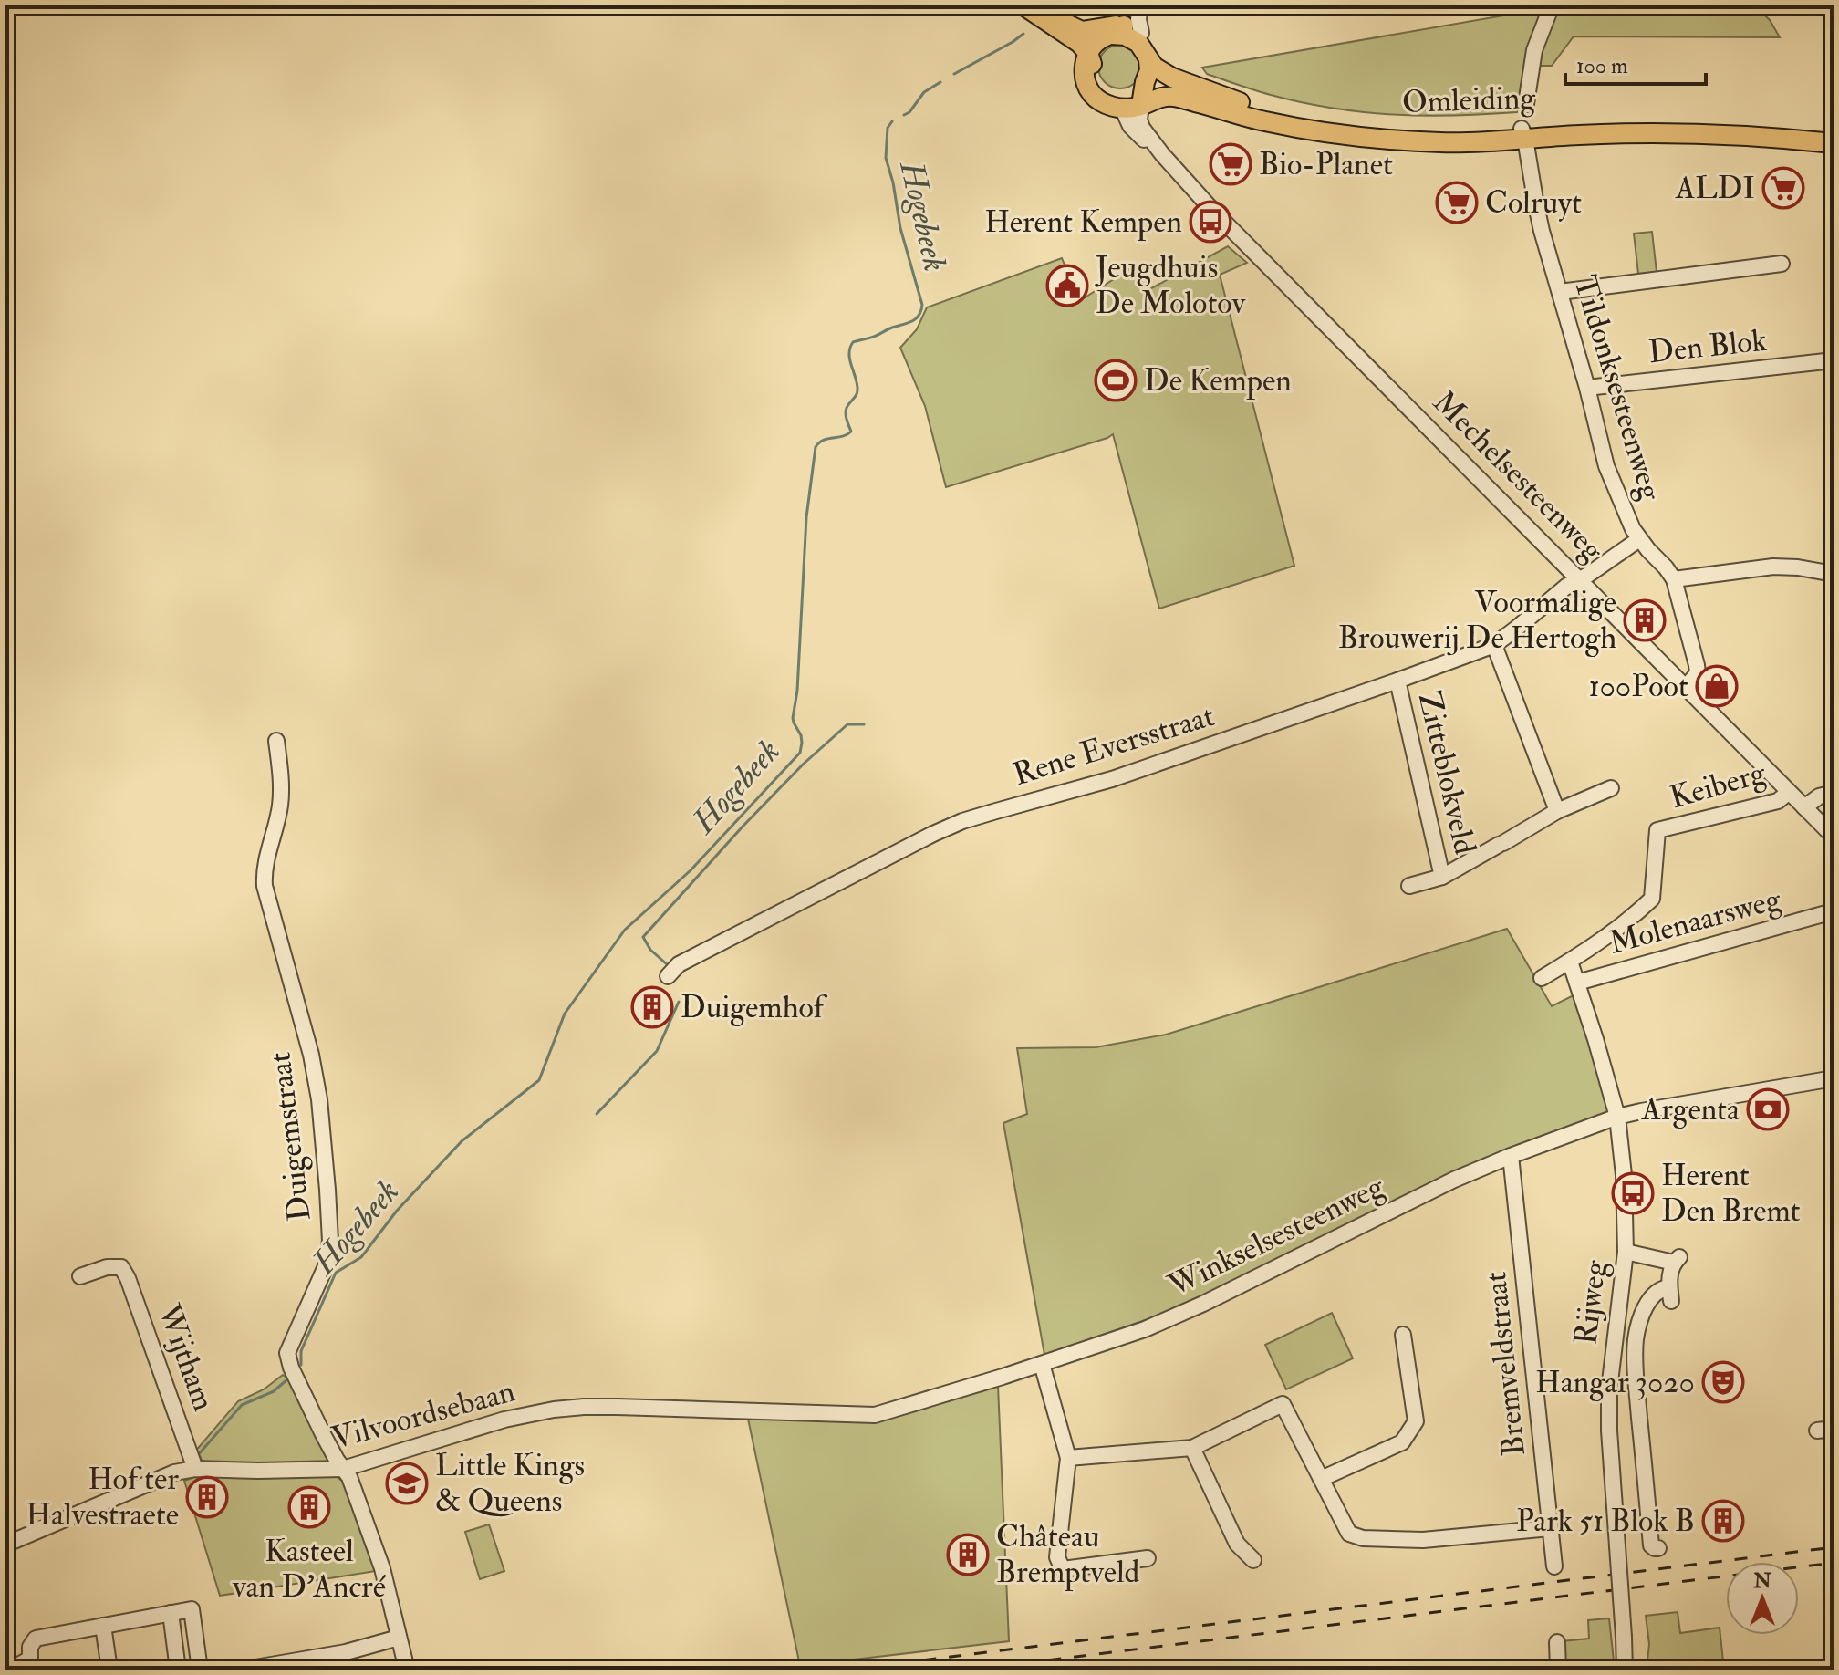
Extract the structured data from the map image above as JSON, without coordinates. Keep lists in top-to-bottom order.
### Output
{
  "streets": {
    "main road": ["Omleiding"],
    "street": [
      "Den Blok",
      "Tildonksesteenweg",
      "Mechelsesteenweg",
      "Rene Eversstraat",
      "Zitteblokveld",
      "Keiberg",
      "Molenaarsweg",
      "Duigemstraat",
      "Winkselsesteenweg",
      "Rijweg",
      "Wijtham",
      "Bremveldstraat",
      "Vilvoordsebaan"
    ]
  },
  "crossings": [
    ["Omleiding", "Tildonksesteenweg"],
    ["Omleiding", "Mechelsesteenweg"],
    ["Den Blok", "Tildonksesteenweg"],
    ["Tildonksesteenweg", "Mechelsesteenweg"],
    ["Tildonksesteenweg", "Rene Eversstraat"],
    ["Mechelsesteenweg", "Rene Eversstraat"],
    ["Mechelsesteenweg", "Keiberg"],
    ["Rene Eversstraat", "Zitteblokveld"],
    ["Duigemstraat", "Vilvoordsebaan"],
    ["Winkselsesteenweg", "Rijweg"],
    ["Winkselsesteenweg", "Bremveldstraat"],
    ["Winkselsesteenweg", "Vilvoordsebaan"],
    ["Wijtham", "Vilvoordsebaan"]
  ],
  "water": ["Hogebeek"],
  "places": {
    "supermarket": ["Bio-Planet", "ALDI", "Colruyt"],
    "bus stop": ["Herent Kempen", "Herent Den Bremt"],
    "public building": ["Jeugdhuis De Molotov"],
    "sports": ["De Kempen"],
    "building": [
      "Voormalige Brouwerij De Hertogh",
      "Duigemhof",
      "Hof ter Halvestraete",
      "Kasteel van D'Ancré",
      "Park 51 Blok B",
      "Château Bremptveld"
    ],
    "shop": ["100Poot"],
    "bank": ["Argenta"],
    "theatre": ["Hangar 3020"],
    "school or university": ["Little Kings & Queens"]
  },
  "scale_bar": "100 m",
  "north": "top"
}
